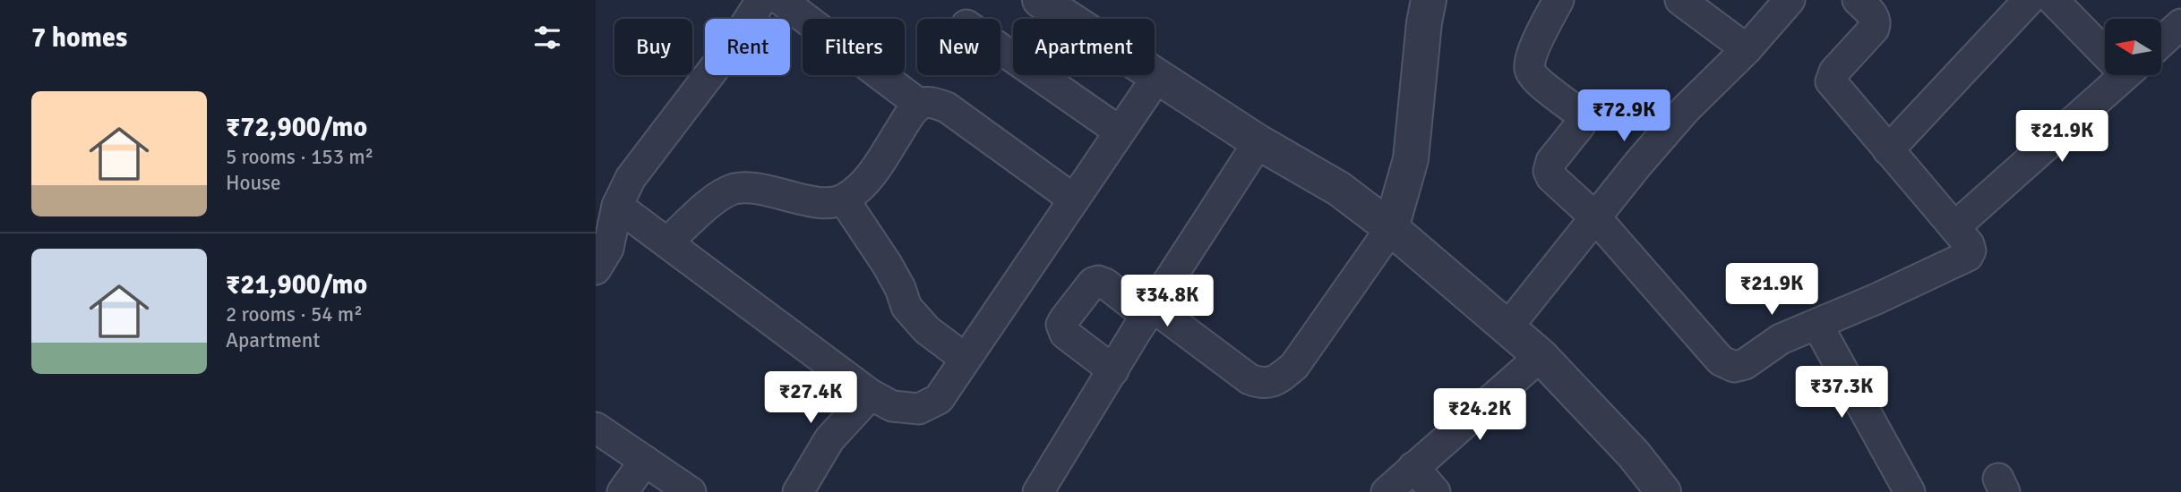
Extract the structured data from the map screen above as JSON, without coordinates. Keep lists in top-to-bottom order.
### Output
{
  "north": "left",
  "page": {
    "heading": "7 homes",
    "chip": [
      "Buy",
      "Rent",
      "Filters",
      "New",
      "Apartment"
    ],
    "list": [
      {
        "name": "₹72,900/mo",
        "note": "5 rooms · 153 m² · House"
      },
      {
        "name": "₹21,900/mo",
        "note": "2 rooms · 54 m² · Apartment"
      }
    ],
    "price": [
      "₹72.9K",
      "₹21.9K",
      "₹21.9K",
      "₹34.8K",
      "₹37.3K",
      "₹27.4K",
      "₹24.2K"
    ]
  }
}
